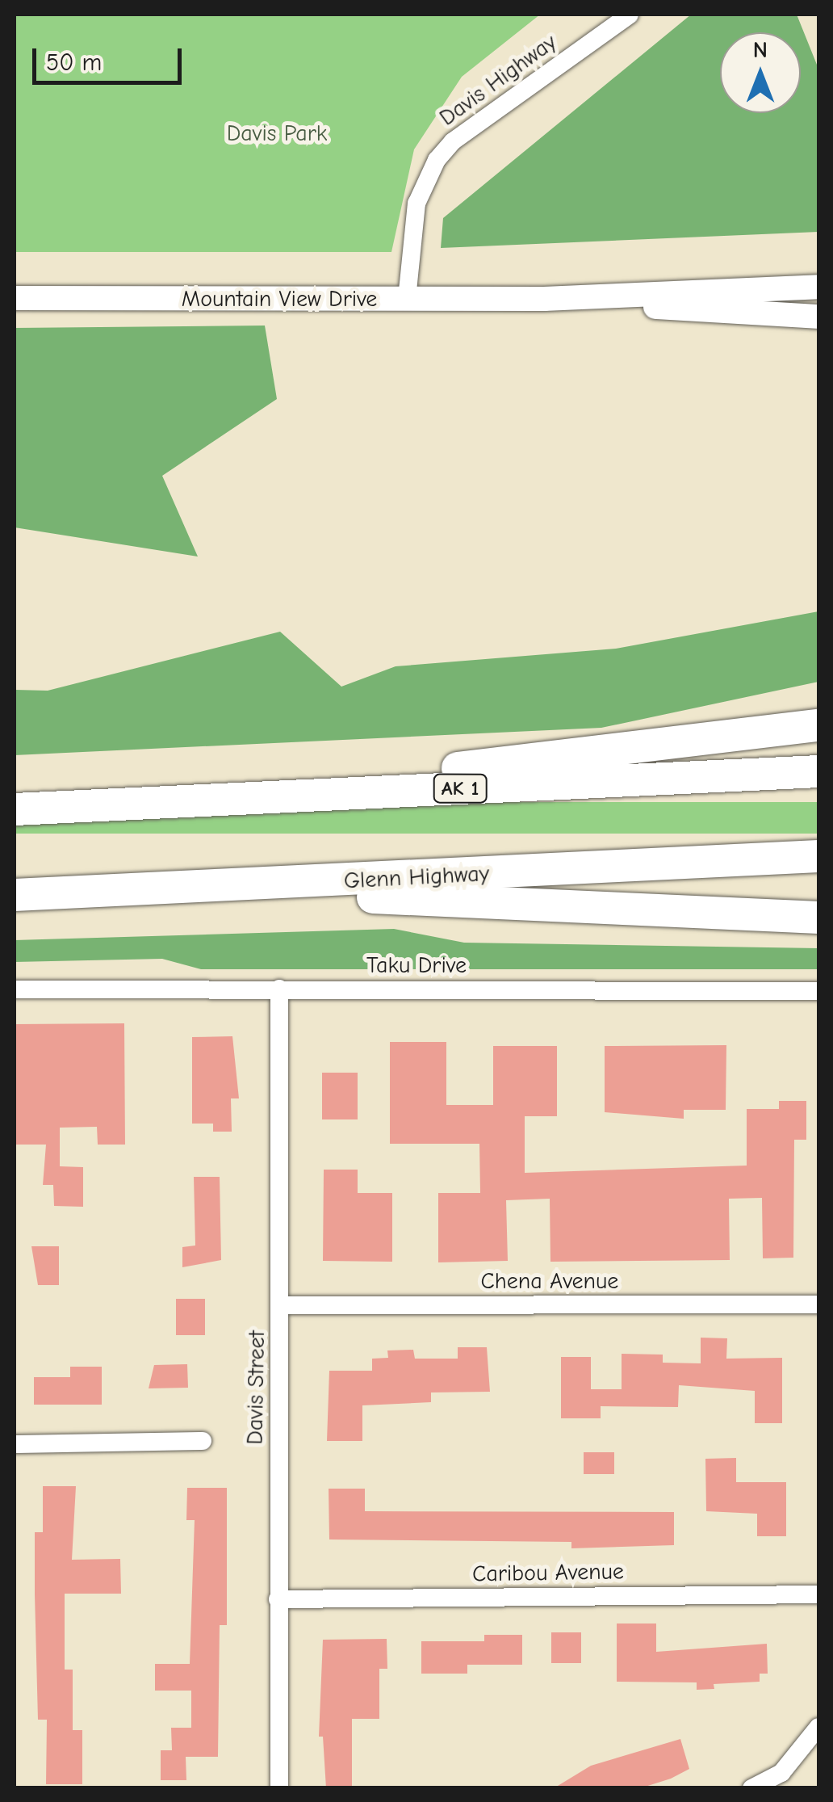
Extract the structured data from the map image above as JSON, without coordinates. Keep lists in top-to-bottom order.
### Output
{
  "streets": {
    "highway": ["AK 1", "Glenn Highway"],
    "street": [
      "Davis Highway",
      "Mountain View Drive",
      "Taku Drive",
      "Chena Avenue",
      "Davis Street",
      "Caribou Avenue"
    ]
  },
  "crossings": [
    ["Davis Highway", "Mountain View Drive"],
    ["Taku Drive", "Davis Street"],
    ["Chena Avenue", "Davis Street"],
    ["Davis Street", "Caribou Avenue"]
  ],
  "parks": ["Davis Park"],
  "scale_bar": "50 m",
  "north": "top"
}
